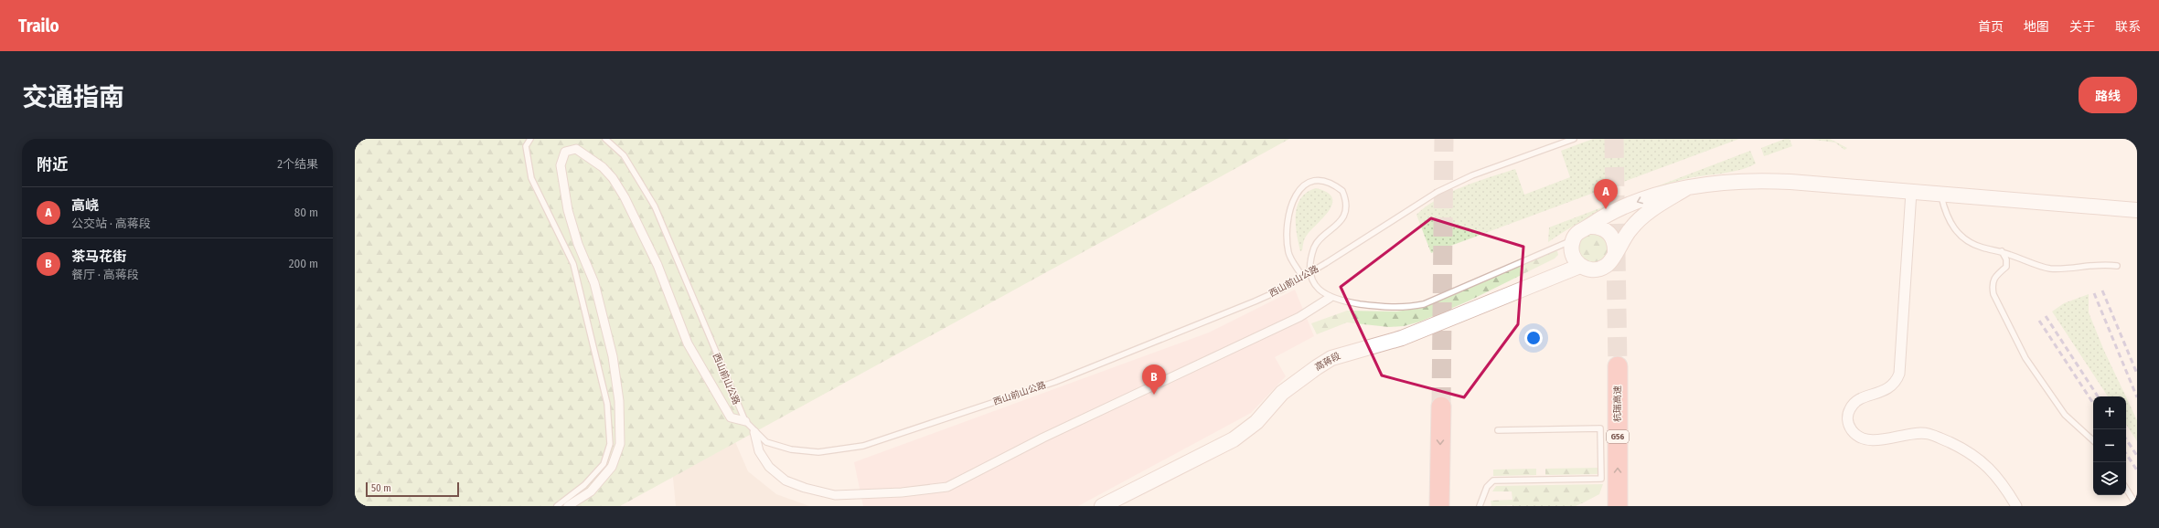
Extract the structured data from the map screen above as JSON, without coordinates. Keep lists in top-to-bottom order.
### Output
{
  "streets": {
    "highway": ["杭瑞高速", "G56"],
    "main road": ["高蒋段"],
    "lane": ["西山前山公路"]
  },
  "one_way": ["杭瑞高速"],
  "scale_bar": "50 m",
  "page": {
    "header": "Trailo",
    "nav": [
      "首页",
      "地图",
      "关于",
      "联系"
    ],
    "title": "交通指南",
    "buttons": "路线",
    "heading": ["附近", "2个结果"],
    "pins": ["A", "B"],
    "list": [
      {
        "mark": "A",
        "name": "高峣",
        "note": "公交站 · 高蒋段",
        "value": "80 m"
      },
      {
        "mark": "B",
        "name": "茶马花街",
        "note": "餐厅 · 高蒋段",
        "value": "200 m"
      }
    ],
    "map_buttons": ["+", "−"],
    "scale": "50 m"
  }
}
